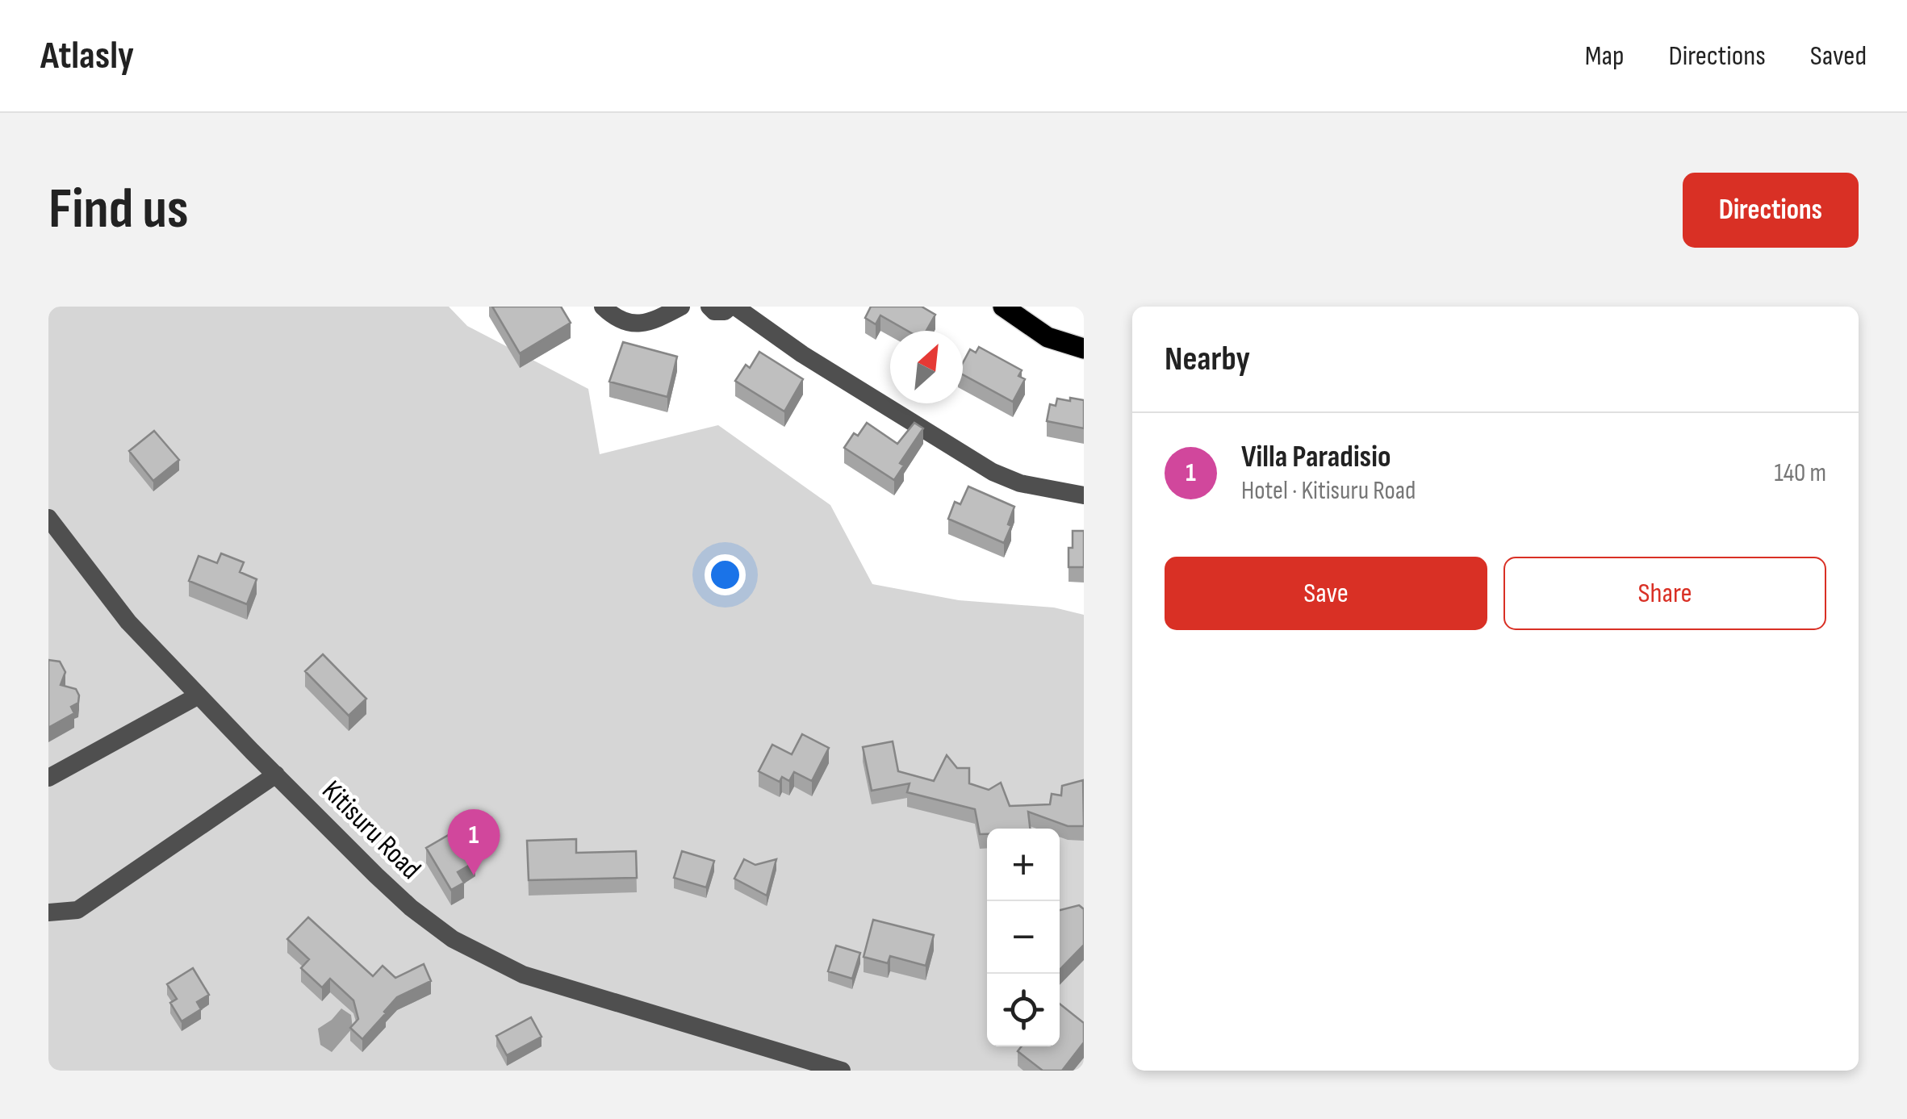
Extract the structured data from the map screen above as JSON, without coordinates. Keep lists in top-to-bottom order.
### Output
{
  "streets": {
    "street": ["Kitisuru Road"]
  },
  "north": "top right",
  "page": {
    "header": "Atlasly",
    "nav": ["Map", "Directions", "Saved"],
    "buttons": [
      "Directions",
      ["Save", "Share"]
    ],
    "title": "Find us",
    "heading": "Nearby",
    "list": [
      {
        "mark": "1",
        "name": "Villa Paradisio",
        "note": "Hotel · Kitisuru Road",
        "value": "140 m"
      }
    ],
    "pins": "1",
    "map_buttons": ["+", "−"]
  }
}
